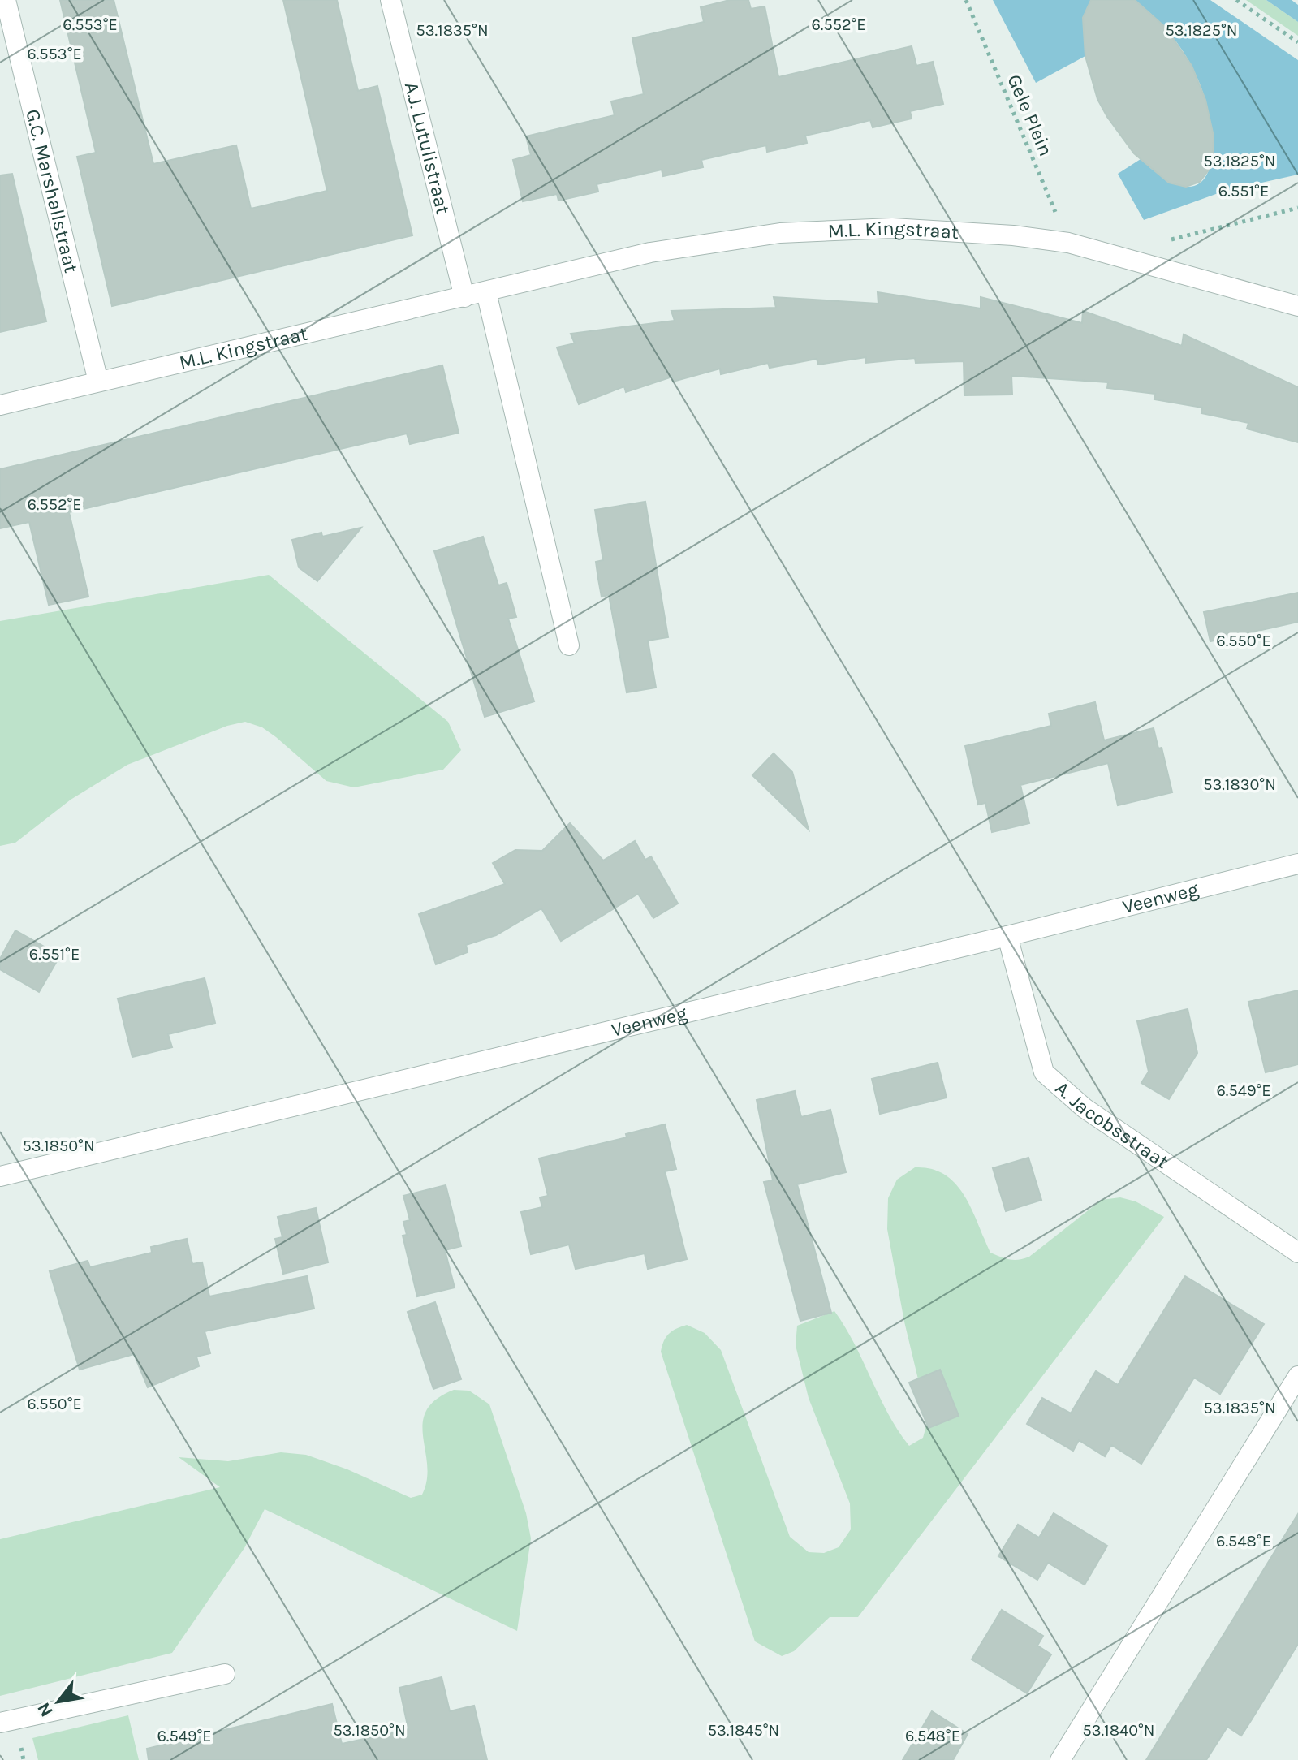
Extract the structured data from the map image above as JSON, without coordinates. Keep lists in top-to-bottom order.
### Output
{
  "streets": {
    "street": [
      "A.J. Lutulistraat",
      "G.C. Marshallstraat",
      "M.L. Kingstraat",
      "Veenweg",
      "A. Jacobsstraat"
    ],
    "path": ["Gele Plein"]
  },
  "crossings": [
    ["Gele Plein", "M.L. Kingstraat"],
    ["A.J. Lutulistraat", "M.L. Kingstraat"],
    ["G.C. Marshallstraat", "M.L. Kingstraat"],
    ["Veenweg", "A. Jacobsstraat"]
  ],
  "north": "bottom left",
  "coordinates": [
    "6.553°E",
    "6.552°E",
    "53.1835°N",
    "53.1825°N",
    "6.551°E",
    "6.550°E",
    "53.1830°N",
    "6.549°E",
    "53.1850°N",
    "6.548°E",
    "53.1845°N",
    "53.1840°N"
  ]
}
